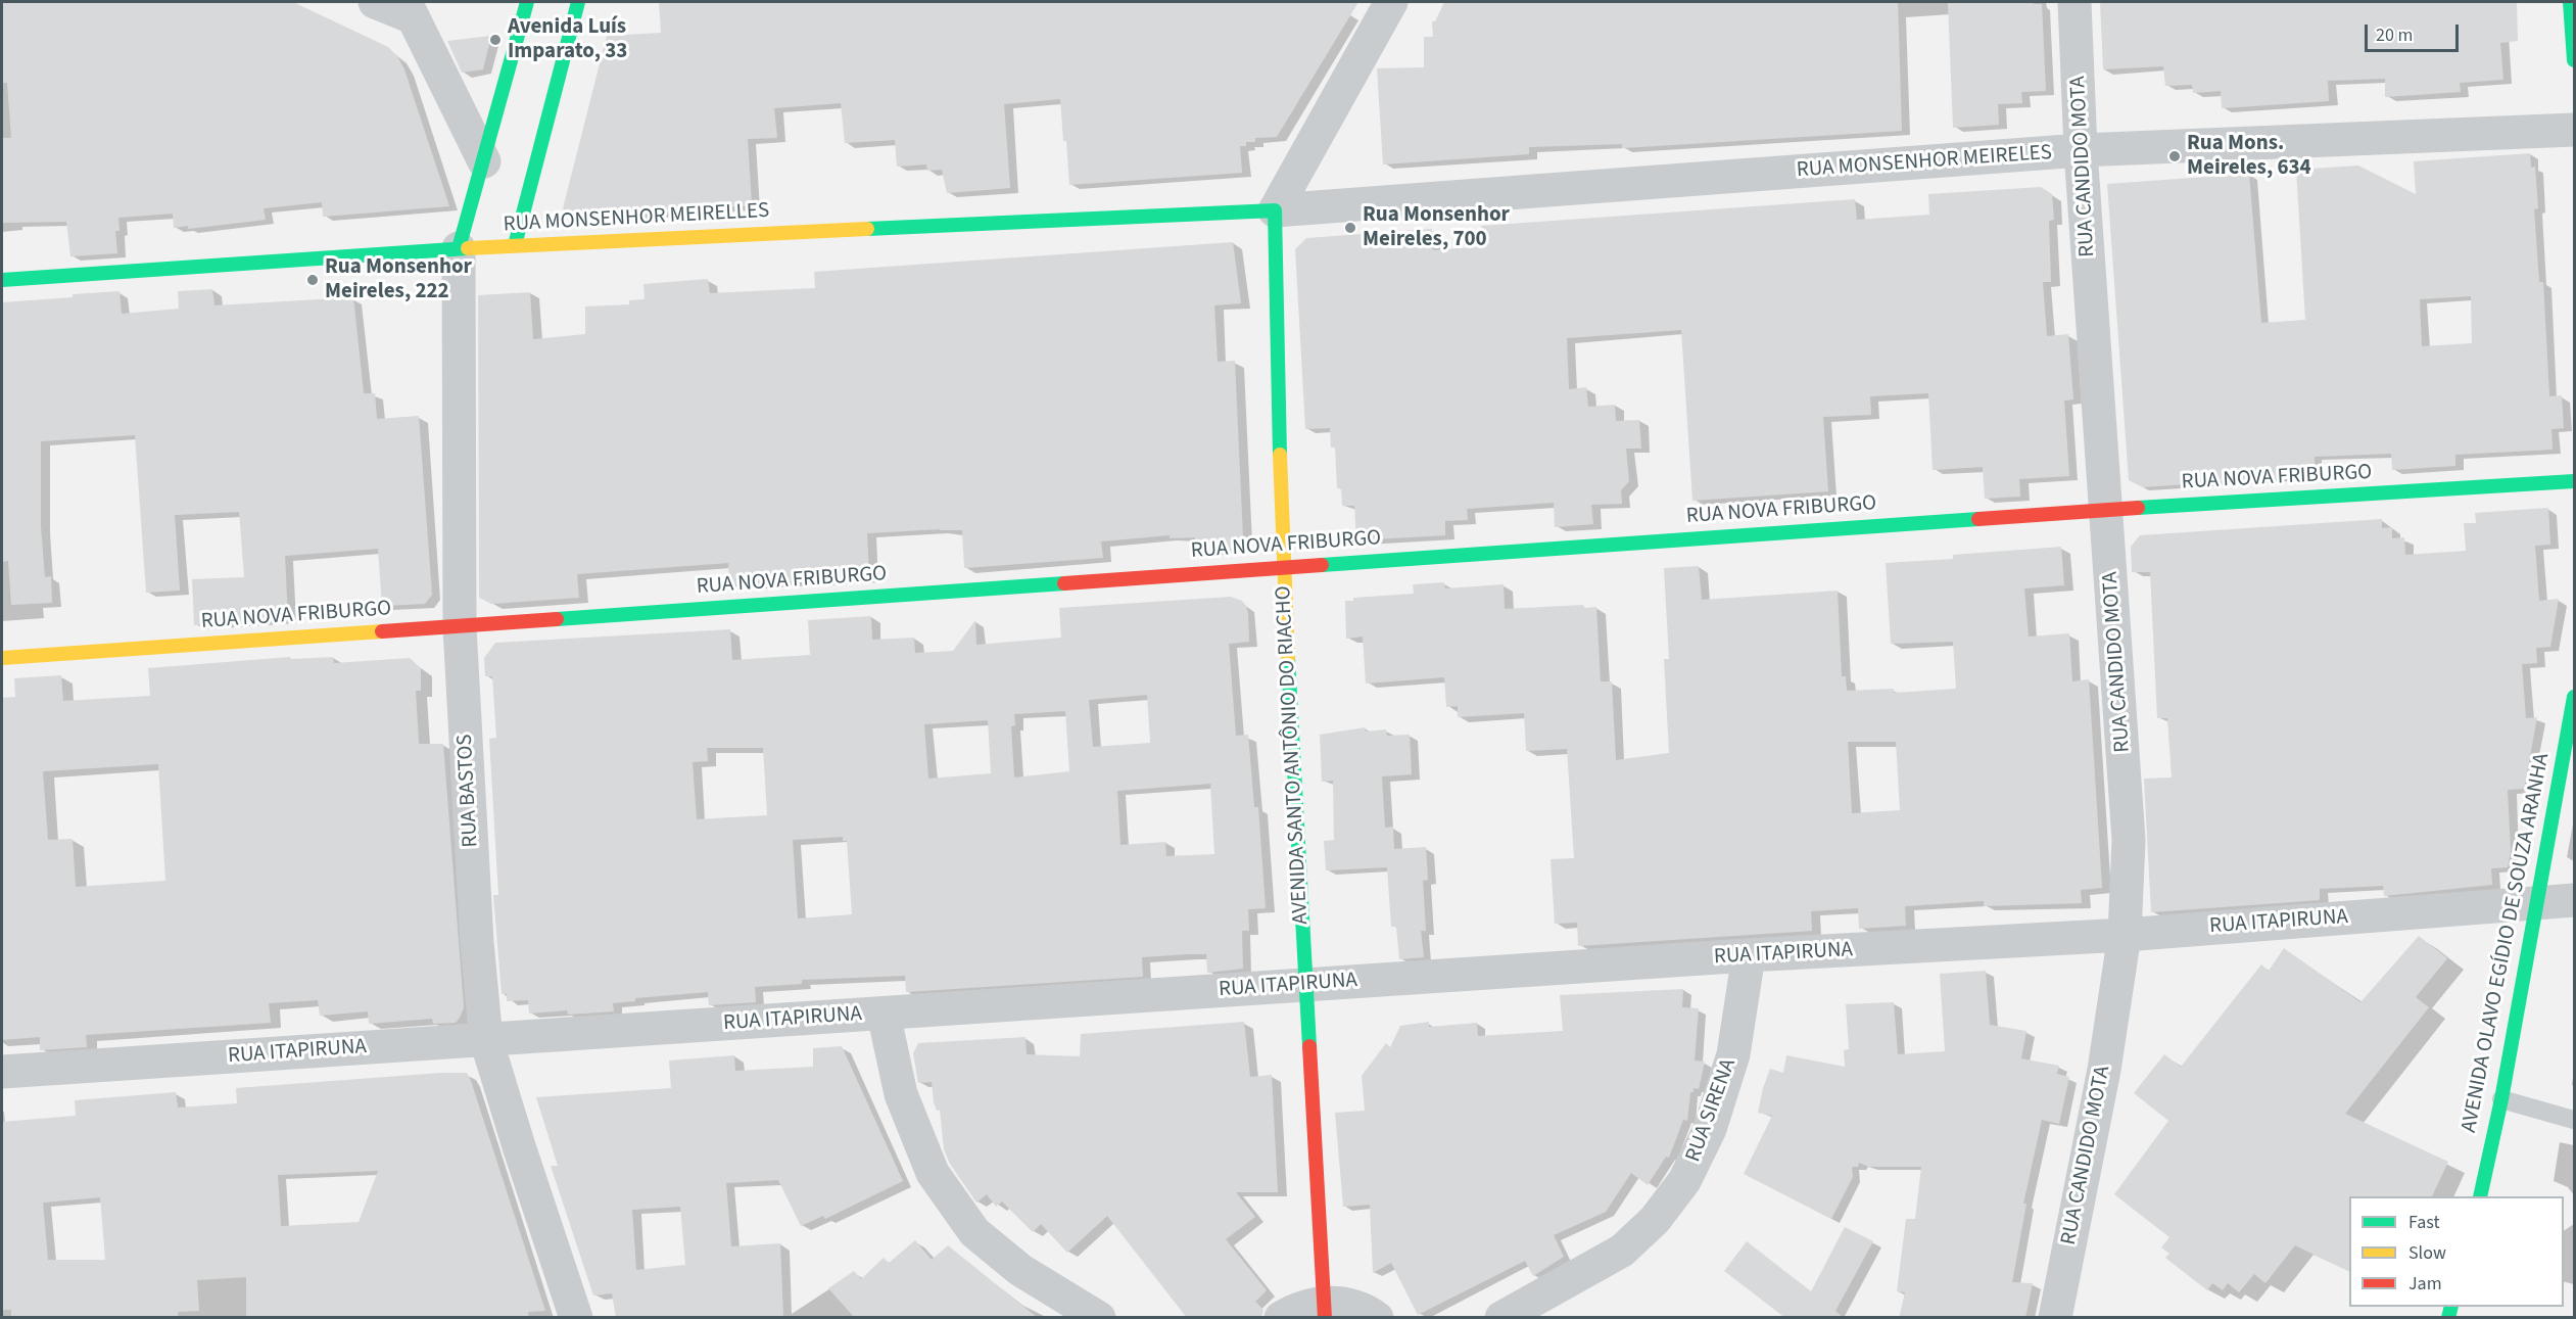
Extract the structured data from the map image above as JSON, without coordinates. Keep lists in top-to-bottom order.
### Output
{
  "streets": {
    "street": [
      "RUA MONSENHOR MEIRELES",
      "RUA CANDIDO MOTA",
      "RUA MONSENHOR MEIRELLES",
      "RUA NOVA FRIBURGO",
      "AVENIDA SANTO ANTÔNIO DO RIACHO",
      "RUA BASTOS",
      "RUA ITAPIRUNA",
      "AVENIDA OLAVO EGÍDIO DE SOUZA ARANHA",
      "RUA SIRENA"
    ]
  },
  "crossings": [
    ["RUA MONSENHOR MEIRELES", "RUA CANDIDO MOTA"],
    ["RUA MONSENHOR MEIRELES", "RUA MONSENHOR MEIRELLES"],
    ["RUA MONSENHOR MEIRELES", "AVENIDA SANTO ANTÔNIO DO RIACHO"],
    ["RUA CANDIDO MOTA", "RUA NOVA FRIBURGO"],
    ["RUA CANDIDO MOTA", "RUA ITAPIRUNA"],
    ["RUA MONSENHOR MEIRELLES", "AVENIDA SANTO ANTÔNIO DO RIACHO"],
    ["RUA MONSENHOR MEIRELLES", "RUA BASTOS"],
    ["RUA NOVA FRIBURGO", "AVENIDA SANTO ANTÔNIO DO RIACHO"],
    ["RUA NOVA FRIBURGO", "RUA BASTOS"],
    ["AVENIDA SANTO ANTÔNIO DO RIACHO", "RUA ITAPIRUNA"],
    ["RUA BASTOS", "RUA ITAPIRUNA"],
    ["RUA ITAPIRUNA", "AVENIDA OLAVO EGÍDIO DE SOUZA ARANHA"],
    ["RUA ITAPIRUNA", "RUA SIRENA"]
  ],
  "places": [
    "Avenida Luís Imparato, 33",
    "Rua Mons. Meireles, 634",
    "Rua Monsenhor Meireles, 700",
    "Rua Monsenhor Meireles, 222"
  ],
  "legend": ["Fast", "Slow", "Jam"],
  "scale_bar": "20 m"
}
